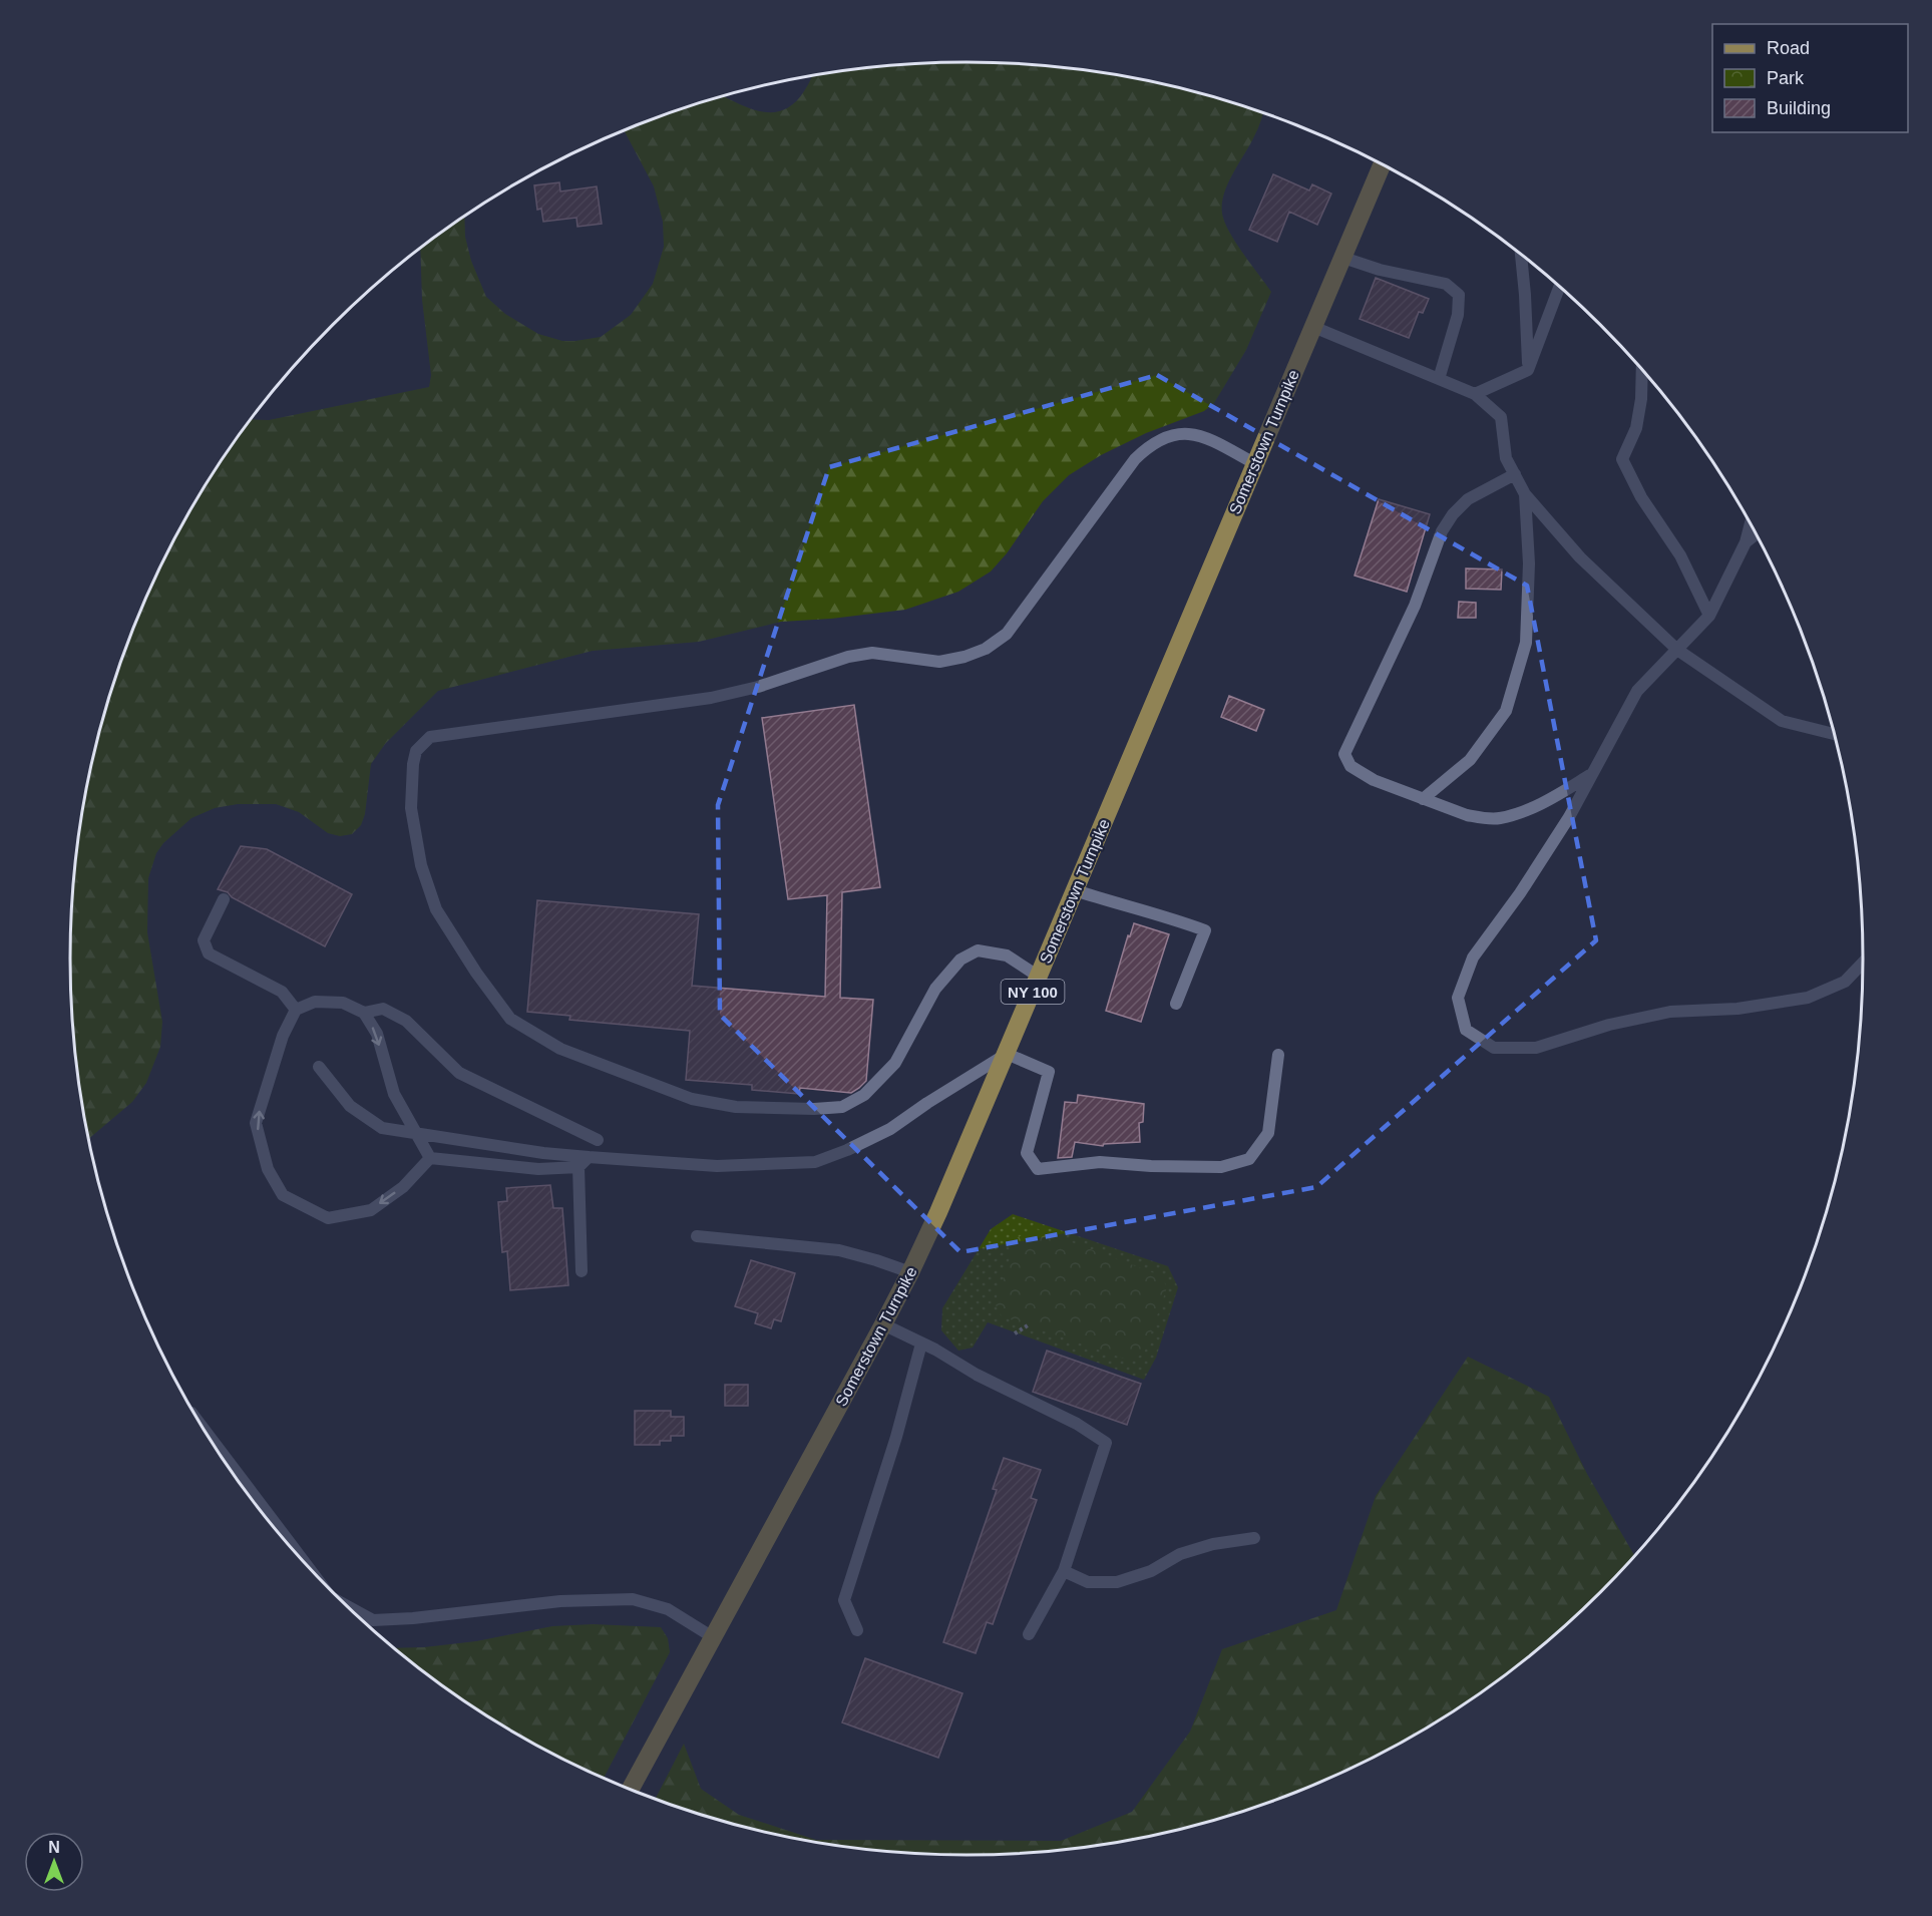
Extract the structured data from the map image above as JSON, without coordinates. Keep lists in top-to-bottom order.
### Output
{
  "streets": {
    "main road": ["Somerstown Turnpike", "NY 100"]
  },
  "legend": ["Road", "Park", "Building"],
  "north": "top"
}
